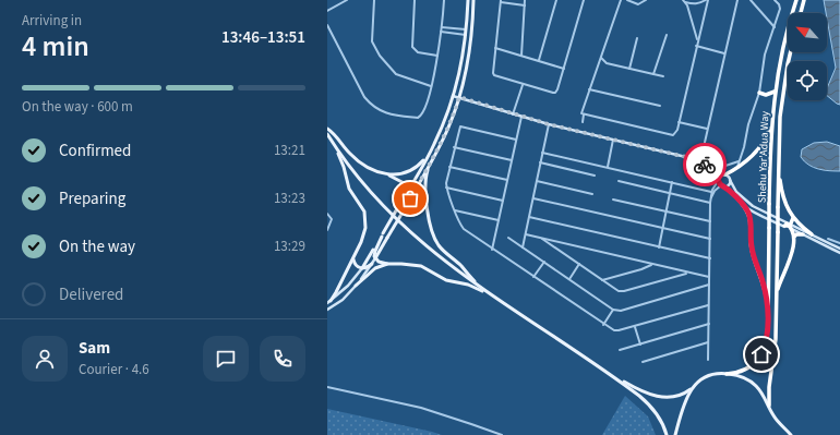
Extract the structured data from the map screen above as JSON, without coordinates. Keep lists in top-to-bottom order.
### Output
{
  "streets": {
    "highway": ["Shehu Yar'Adua Way"]
  },
  "north": "top left",
  "page": {
    "heading": ["4 min", "Arriving in", "13:46–13:51"],
    "panel": ["Sam", "Courier · 4.6"],
    "bar": "On the way · 600 m",
    "list": [
      ["Confirmed", "13:21"],
      ["Preparing", "13:23"],
      ["On the way", "13:29"],
      "Delivered"
    ]
  }
}
